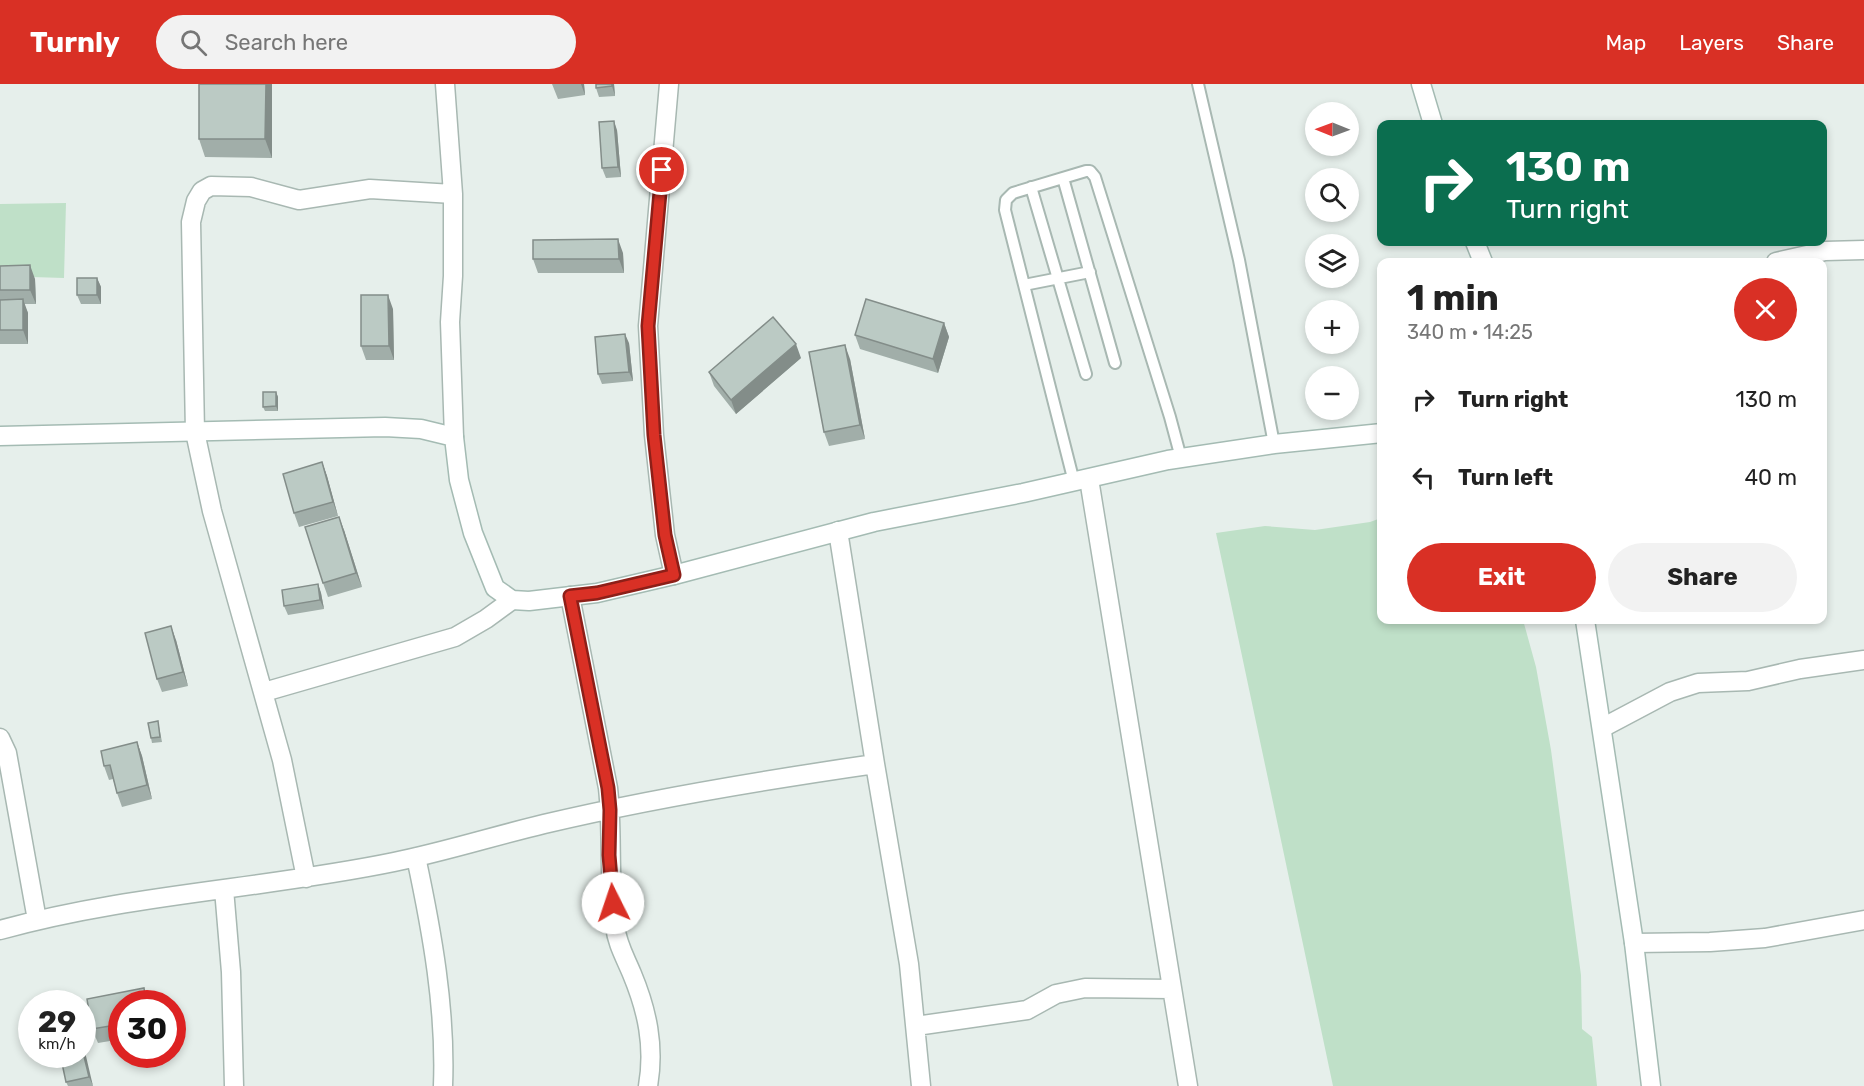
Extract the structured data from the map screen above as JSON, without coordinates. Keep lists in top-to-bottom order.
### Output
{
  "north": "left",
  "page": {
    "header": "Turnly",
    "search": "Search here",
    "nav": ["Map", "Layers", "Share"],
    "map_buttons": ["+", "−"],
    "turn": ["130 m", "Turn right"],
    "heading": ["1 min", "340 m · 14:25"],
    "list": [
      {
        "name": "Turn right",
        "value": "130 m"
      },
      {
        "name": "Turn left",
        "value": "40 m"
      }
    ],
    "buttons": ["Exit", "Share"],
    "speed": "29 km/h",
    "limit": "30"
  }
}
